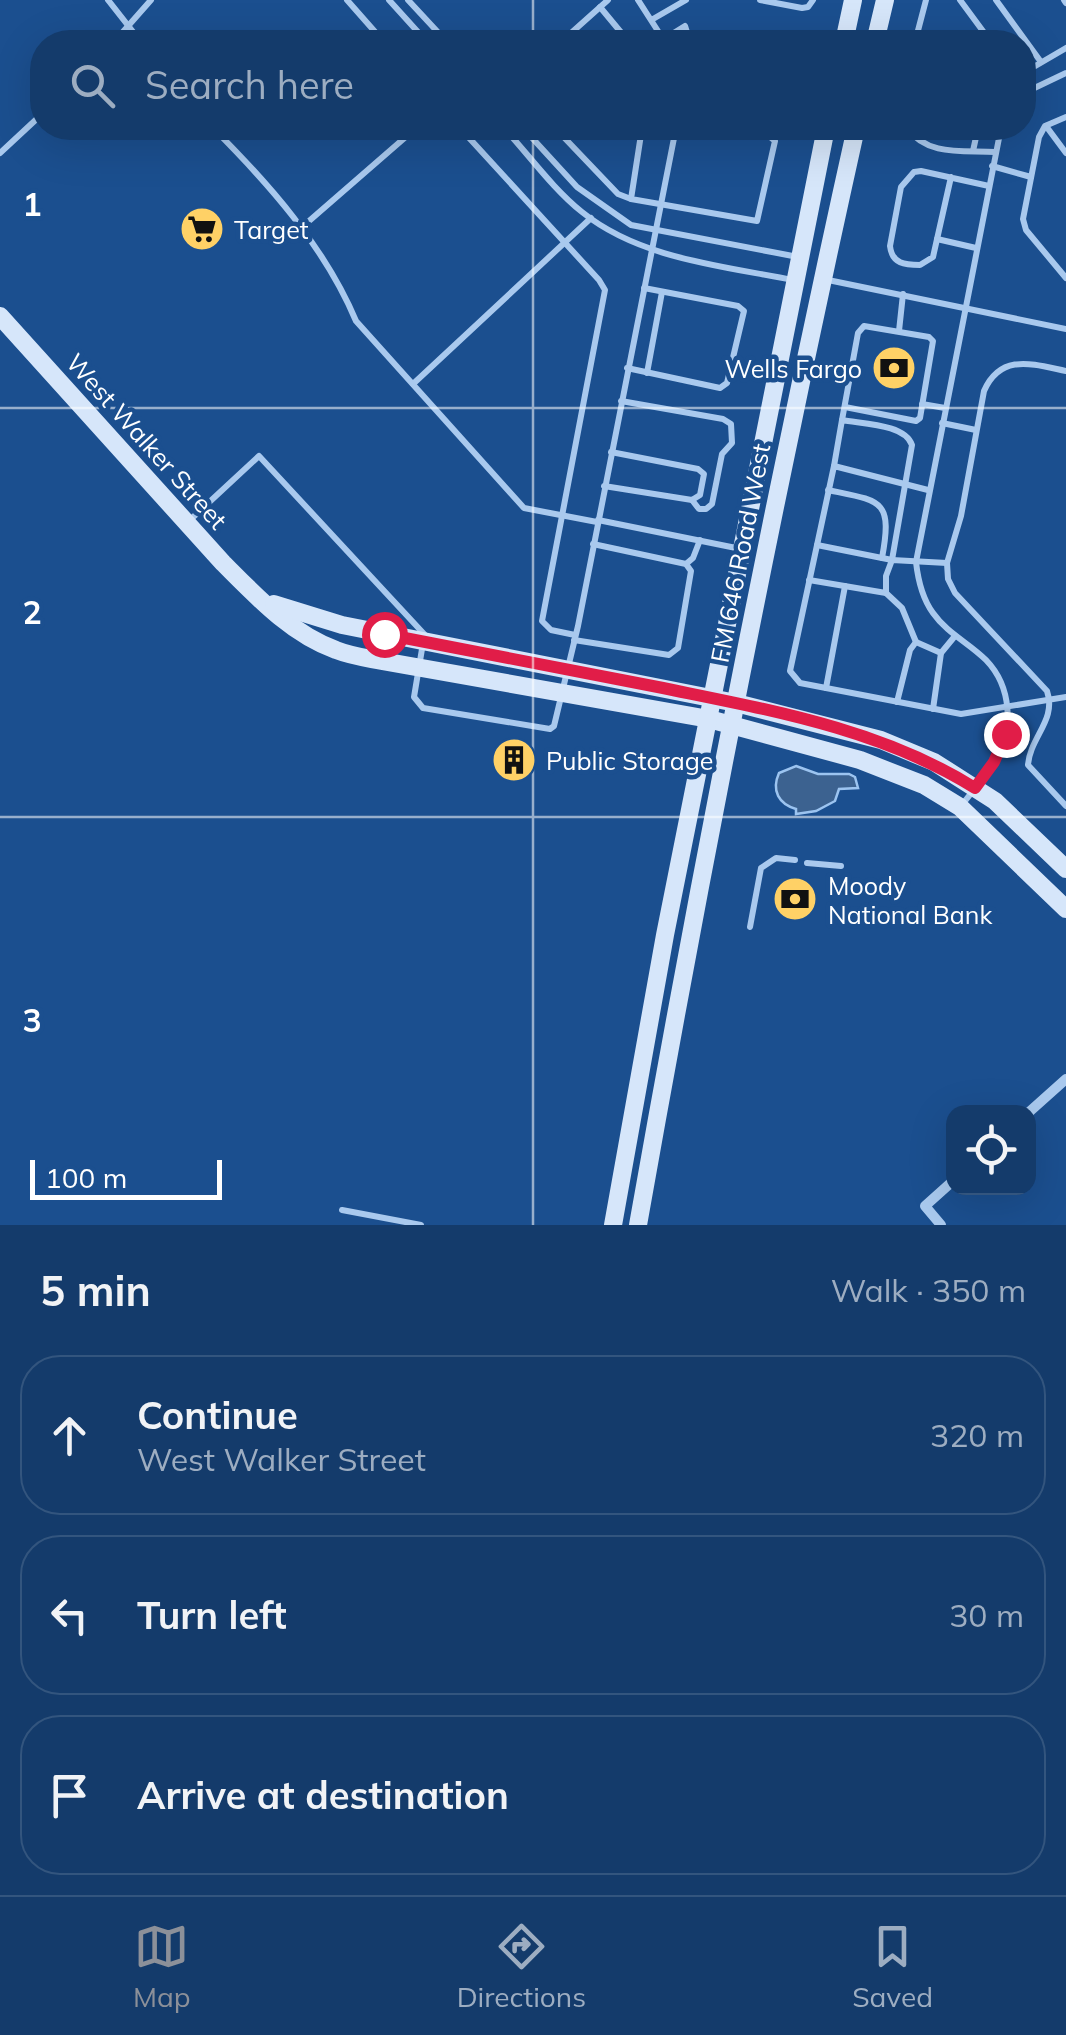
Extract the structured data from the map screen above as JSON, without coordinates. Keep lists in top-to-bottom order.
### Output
{
  "streets": {
    "main road": ["West Walker Street", "FM 646 Road West"]
  },
  "crossings": [
    ["West Walker Street", "FM 646 Road West"]
  ],
  "places": {
    "supermarket": ["Target"],
    "bank": ["Wells Fargo", "Moody National Bank"],
    "building": ["Public Storage"]
  },
  "scale_bar": "100 m",
  "page": {
    "search": "Search here",
    "scale": "100 m",
    "heading": ["5 min", "Walk · 350 m"],
    "list": [
      ["Continue", "West Walker Street", "320 m"],
      ["Turn left", "30 m"],
      "Arrive at destination"
    ],
    "nav": ["Map", "Directions", "Saved"]
  },
  "grid": {
    "rows": ["1", "2", "3"]
  }
}
